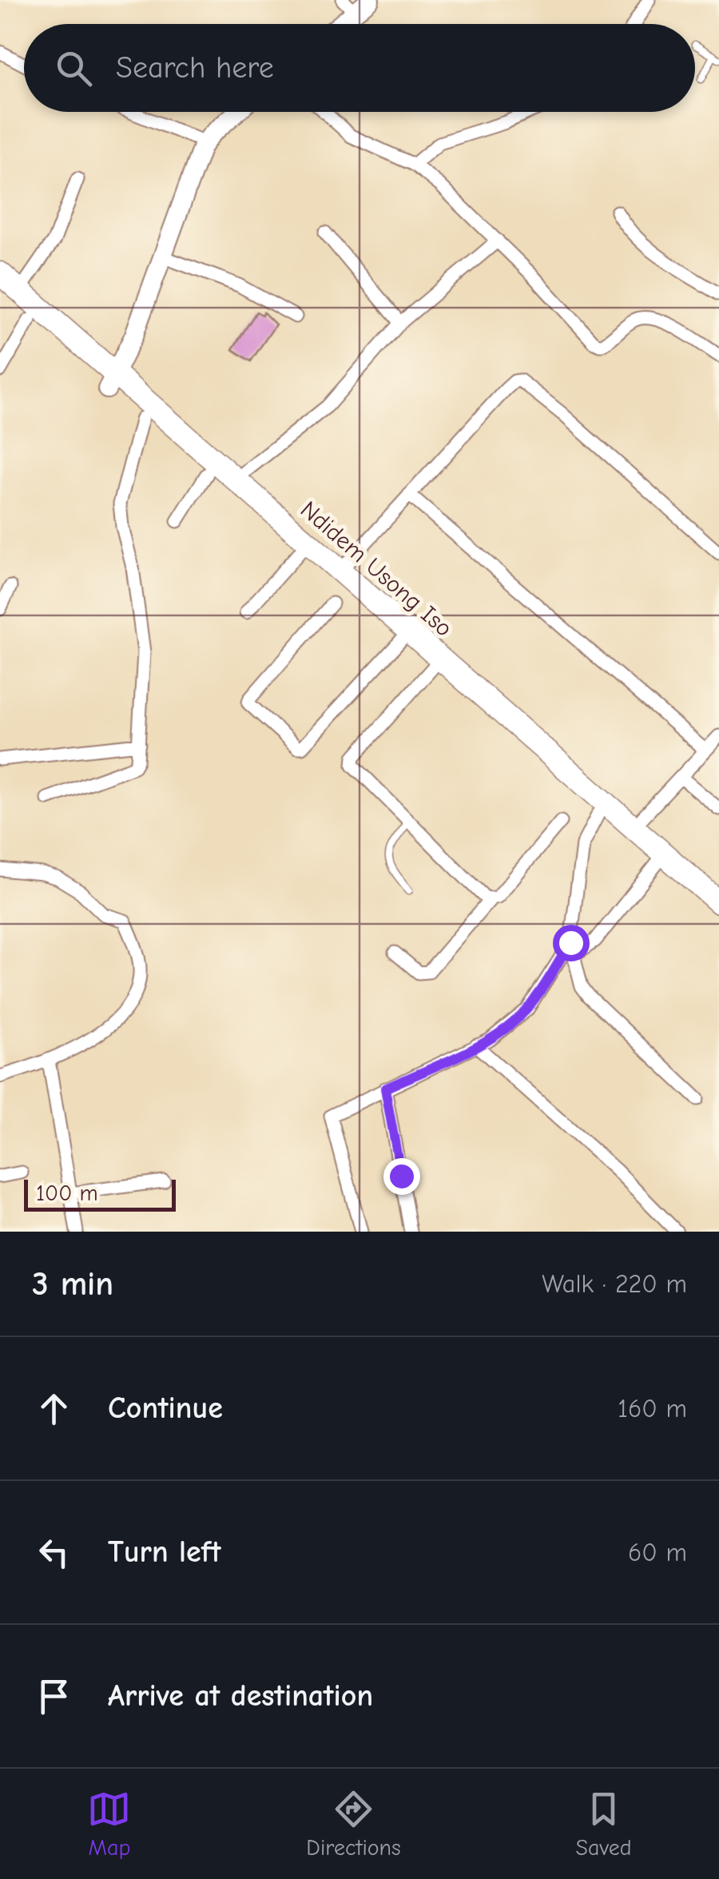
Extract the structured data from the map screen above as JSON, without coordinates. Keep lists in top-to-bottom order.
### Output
{
  "streets": {
    "highway": ["Ndidem Usong Iso"]
  },
  "scale_bar": "100 m",
  "page": {
    "search": "Search here",
    "scale": "100 m",
    "heading": ["3 min", "Walk · 220 m"],
    "list": [
      ["Continue", "160 m"],
      ["Turn left", "60 m"],
      "Arrive at destination"
    ],
    "nav": ["Map", "Directions", "Saved"]
  }
}
